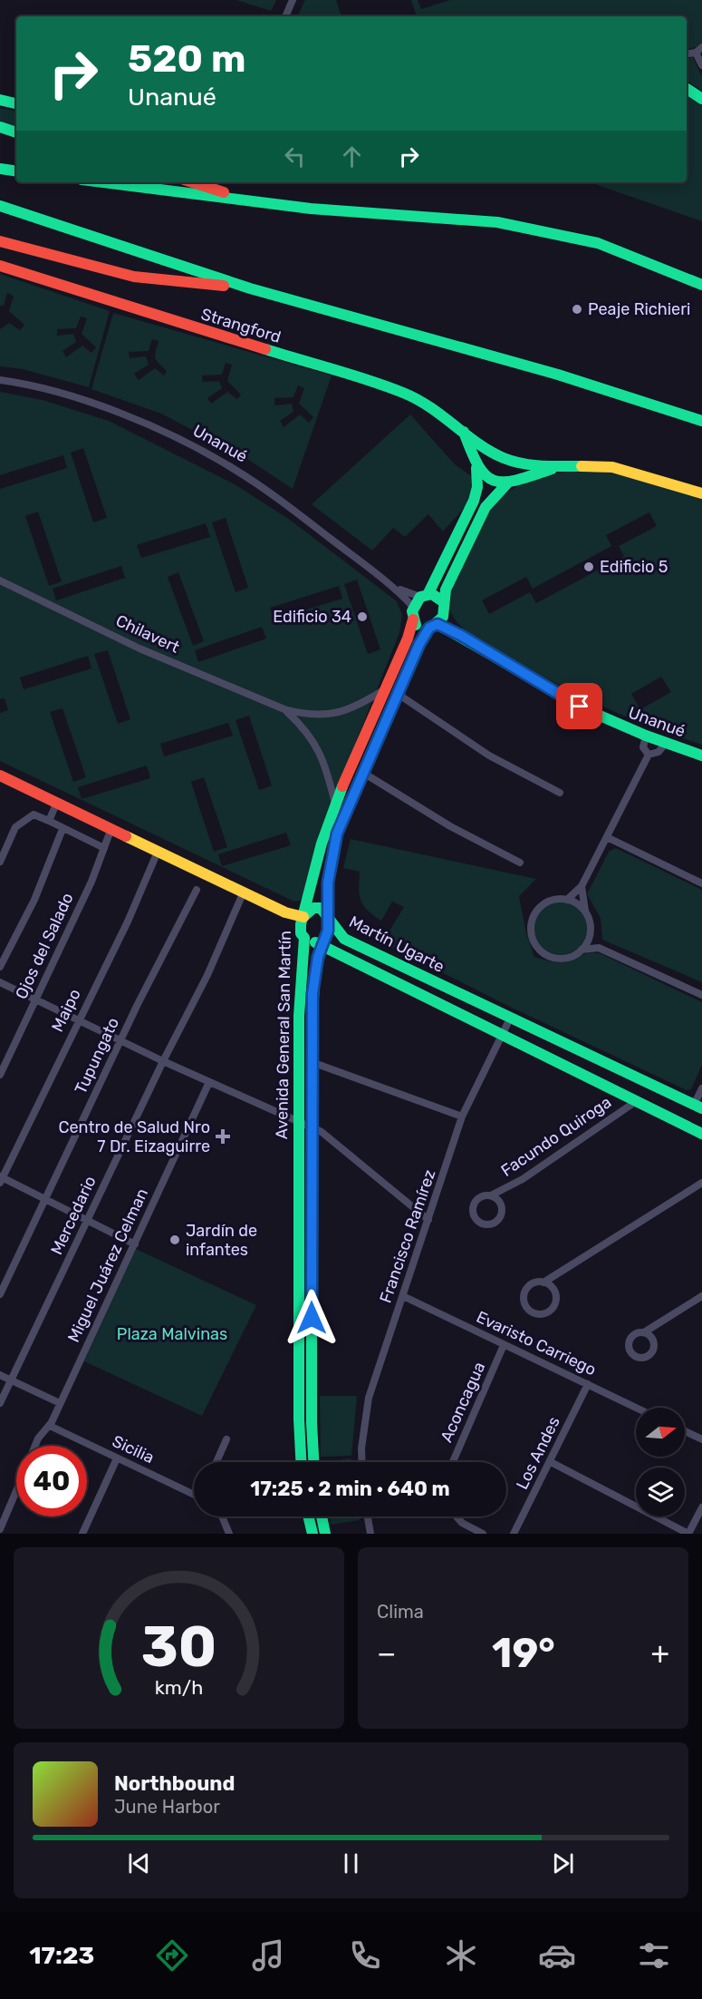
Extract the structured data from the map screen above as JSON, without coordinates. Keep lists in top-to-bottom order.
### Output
{
  "streets": {
    "main road": [
      "Strangford",
      "Unanué",
      "Martín Ugarte",
      "Avenida General San Martín"
    ],
    "street": [
      "Chilavert",
      "Ojos del Salado",
      "Maipo",
      "Tupungato",
      "Facundo Quiroga",
      "Mercedario",
      "Francisco Ramírez",
      "Miguel Juárez Celman",
      "Evaristo Carriego",
      "Aconcagua",
      "Sicilia",
      "Los Andes"
    ]
  },
  "crossings": [
    ["Unanué", "Avenida General San Martín"],
    ["Chilavert", "Avenida General San Martín"],
    ["Martín Ugarte", "Avenida General San Martín"],
    ["Martín Ugarte", "Facundo Quiroga"],
    ["Martín Ugarte", "Francisco Ramírez"],
    ["Francisco Ramírez", "Evaristo Carriego"],
    ["Miguel Juárez Celman", "Sicilia"],
    ["Evaristo Carriego", "Aconcagua"],
    ["Evaristo Carriego", "Los Andes"]
  ],
  "parks": ["Plaza Malvinas"],
  "places": {
    "other": [
      "Peaje Richieri",
      "Edificio 5",
      "Edificio 34",
      "Jardín de infantes"
    ],
    "health": ["Centro de Salud Nro 7 Dr. Eizaguirre"]
  },
  "north": "right",
  "page": {
    "turn": ["520 m", "Unanué"],
    "limit": "40",
    "trip": "17:25 · 2 min · 640 m",
    "tile": "Clima",
    "heat": ["−", "19°", "+"],
    "song": ["Northbound", "June Harbor"],
    "tabs": "17:23",
    "gauge": ["30", "km/h"]
  }
}
